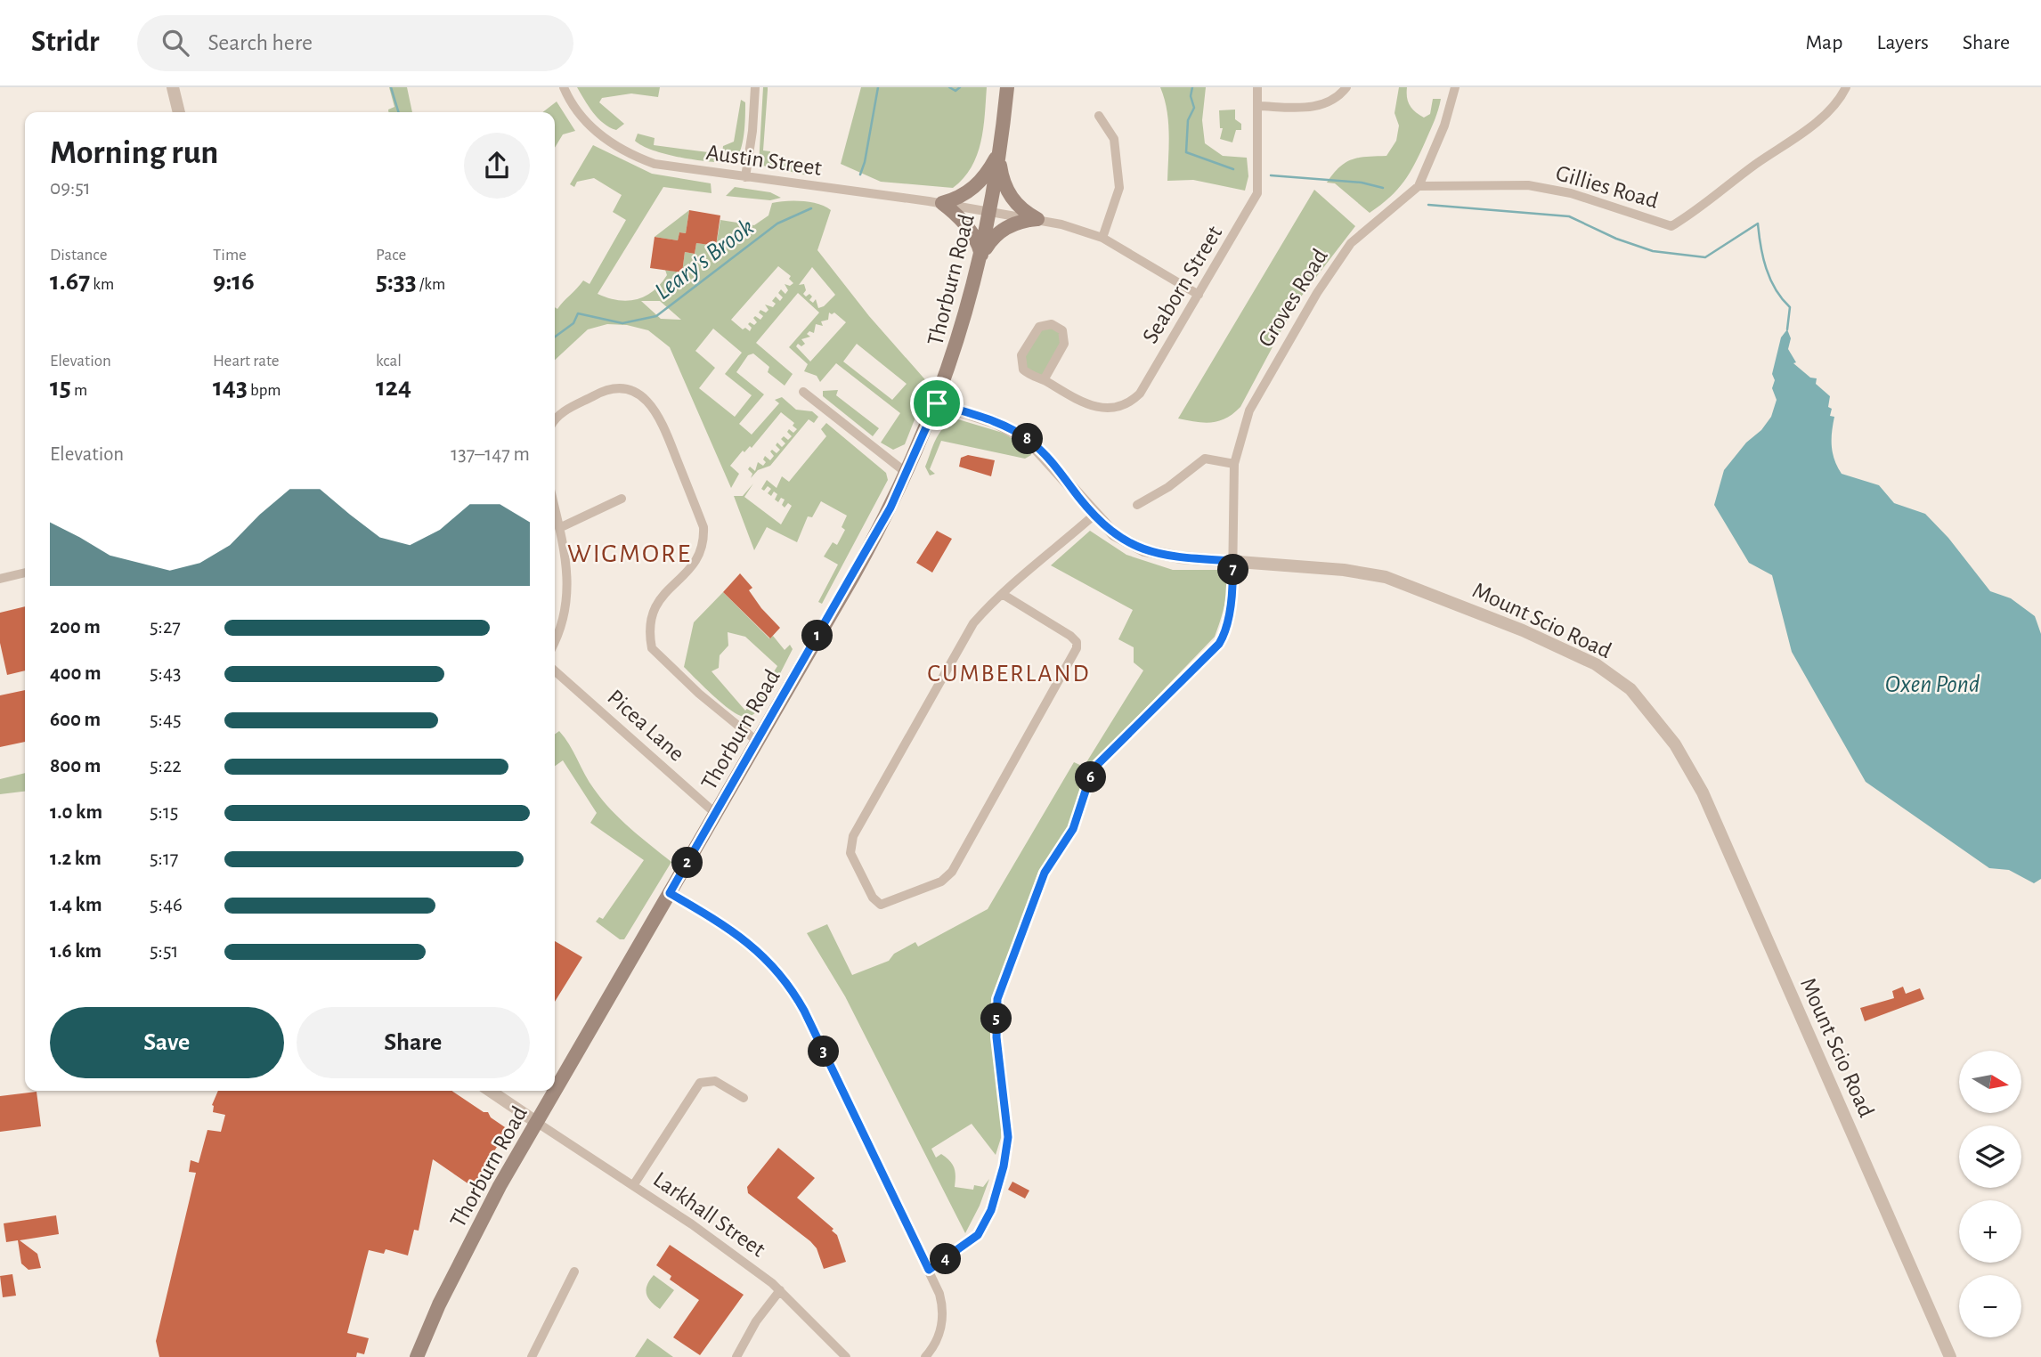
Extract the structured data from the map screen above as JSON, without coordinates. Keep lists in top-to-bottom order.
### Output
{
  "streets": {
    "main road": ["Thorburn Road"],
    "street": [
      "Austin Street",
      "Gillies Road",
      "Seaborn Street",
      "Groves Road",
      "Mount Scio Road",
      "Picea Lane",
      "Larkhall Street"
    ]
  },
  "crossings": [
    ["Austin Street", "Thorburn Road"],
    ["Austin Street", "Seaborn Street"],
    ["Gillies Road", "Groves Road"],
    ["Thorburn Road", "Mount Scio Road"],
    ["Thorburn Road", "Picea Lane"],
    ["Thorburn Road", "Larkhall Street"],
    ["Groves Road", "Mount Scio Road"]
  ],
  "districts": ["WIGMORE", "CUMBERLAND"],
  "water": ["Leary's Brook", "Oxen Pond"],
  "north": "right",
  "page": {
    "header": "Stridr",
    "search": "Search here",
    "nav": ["Map", "Layers", "Share"],
    "heading": ["Morning run", "09:51"],
    "stats": [
      ["Distance", "1.67 km"],
      ["Time", "9:16"],
      ["Pace", "5:33 /km"],
      ["Elevation", "15 m"],
      ["Heart rate", "143 bpm"],
      ["kcal", "124"]
    ],
    "pins": [
      "8",
      "7",
      "1",
      "6",
      "2",
      "5",
      "3",
      "4"
    ],
    "chart": ["Elevation", "137–147 m"],
    "list": [
      {
        "name": "200 m",
        "note": "5:27"
      },
      {
        "name": "400 m",
        "note": "5:43"
      },
      {
        "name": "600 m",
        "note": "5:45"
      },
      {
        "name": "800 m",
        "note": "5:22"
      },
      {
        "name": "1.0 km",
        "note": "5:15"
      },
      {
        "name": "1.2 km",
        "note": "5:17"
      },
      {
        "name": "1.4 km",
        "note": "5:46"
      },
      {
        "name": "1.6 km",
        "note": "5:51"
      }
    ],
    "buttons": ["Save", "Share"],
    "map_buttons": ["+", "−"]
  }
}
